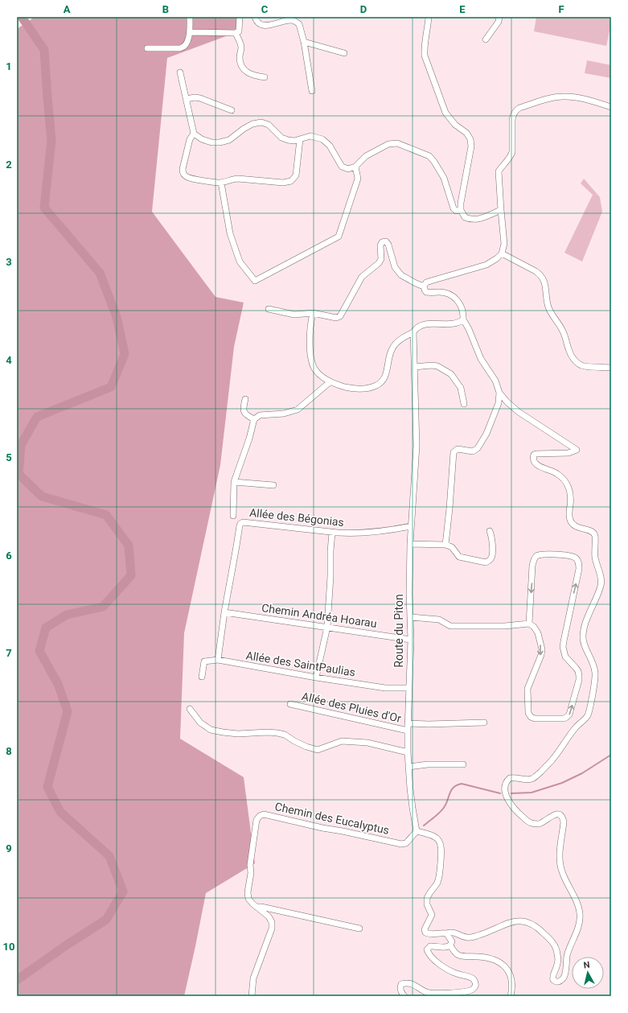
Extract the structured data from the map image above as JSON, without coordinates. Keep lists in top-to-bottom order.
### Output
{
  "streets": {
    "street": [
      "Allée des Bégonias",
      "Chemin Andréa Hoarau",
      "Route du Piton",
      "Allée des SaintPaulias",
      "Allée des Pluies d'Or",
      "Chemin des Eucalyptus"
    ]
  },
  "crossings": [
    ["Allée des Bégonias", "Chemin Andréa Hoarau"],
    ["Allée des Bégonias", "Route du Piton"],
    ["Allée des Bégonias", "Allée des SaintPaulias"],
    ["Chemin Andréa Hoarau", "Route du Piton"],
    ["Route du Piton", "Allée des SaintPaulias"],
    ["Route du Piton", "Allée des Pluies d'Or"],
    ["Route du Piton", "Chemin des Eucalyptus"]
  ],
  "north": "top",
  "grid": {
    "columns": [
      "A",
      "B",
      "C",
      "D",
      "E",
      "F"
    ],
    "rows": [
      "1",
      "2",
      "3",
      "4",
      "5",
      "6",
      "7",
      "8",
      "9",
      "10"
    ]
  }
}
